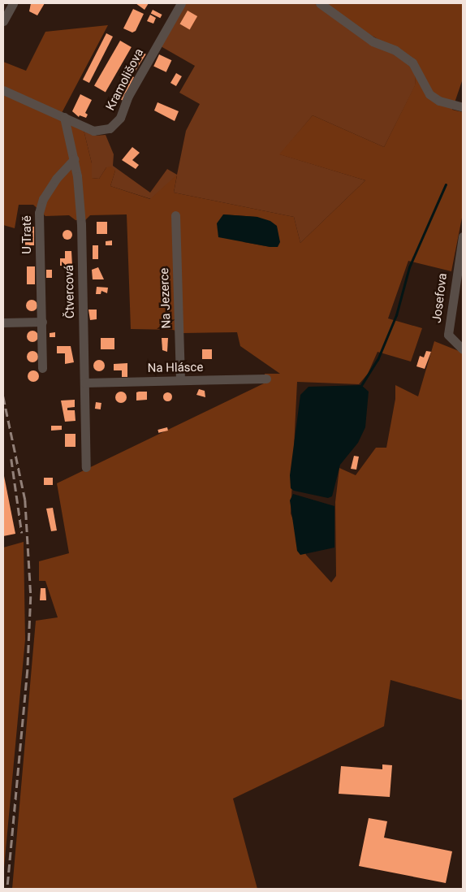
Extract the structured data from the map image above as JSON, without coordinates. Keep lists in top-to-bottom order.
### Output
{
  "streets": {
    "street": [
      "Kramolišova",
      "U Tratě",
      "Čtvercová",
      "Na Jezerce",
      "Josefova",
      "Na Hlásce"
    ]
  },
  "crossings": [
    ["Kramolišova", "Čtvercová"],
    ["U Tratě", "Čtvercová"],
    ["Čtvercová", "Na Hlásce"],
    ["Na Jezerce", "Na Hlásce"]
  ]
}
